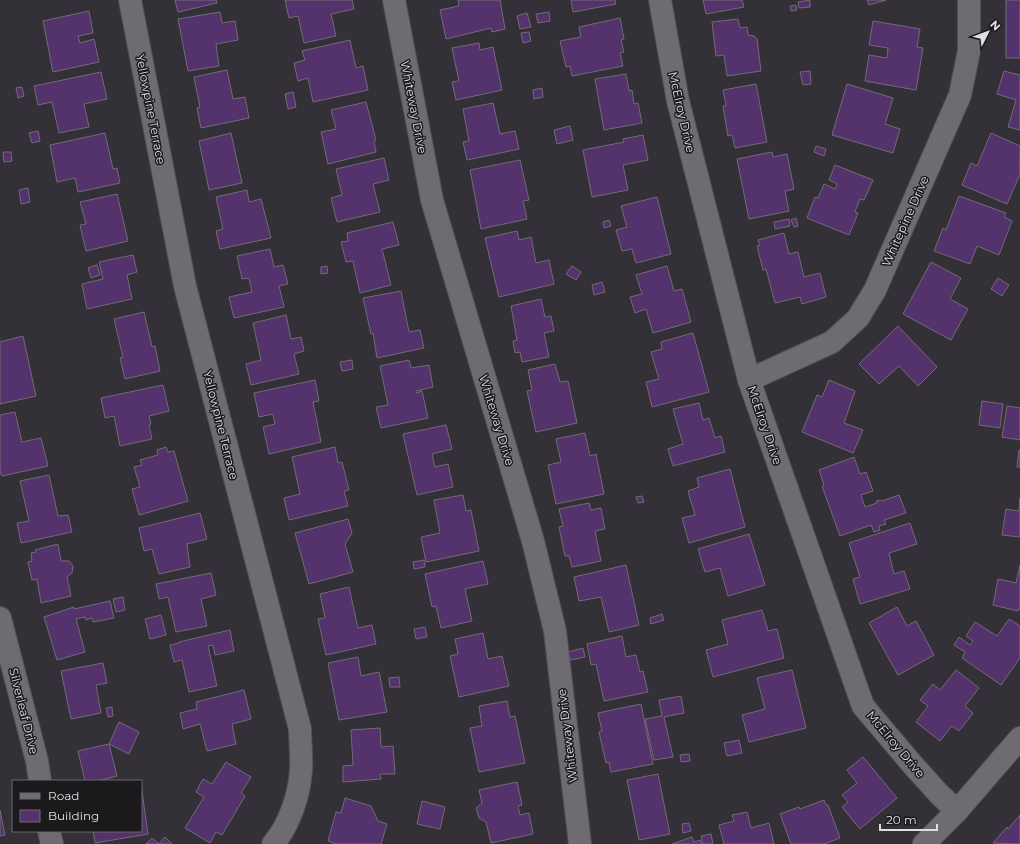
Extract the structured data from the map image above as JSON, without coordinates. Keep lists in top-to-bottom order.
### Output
{
  "streets": {
    "street": [
      "Whiteway Drive",
      "Yellowpine Terrace",
      "McElroy Drive",
      "Whitepine Drive",
      "Silverleaf Drive"
    ]
  },
  "crossings": [
    ["McElroy Drive", "Whitepine Drive"]
  ],
  "legend": ["Road", "Building"],
  "scale_bar": "20 m",
  "north": "top right"
}
